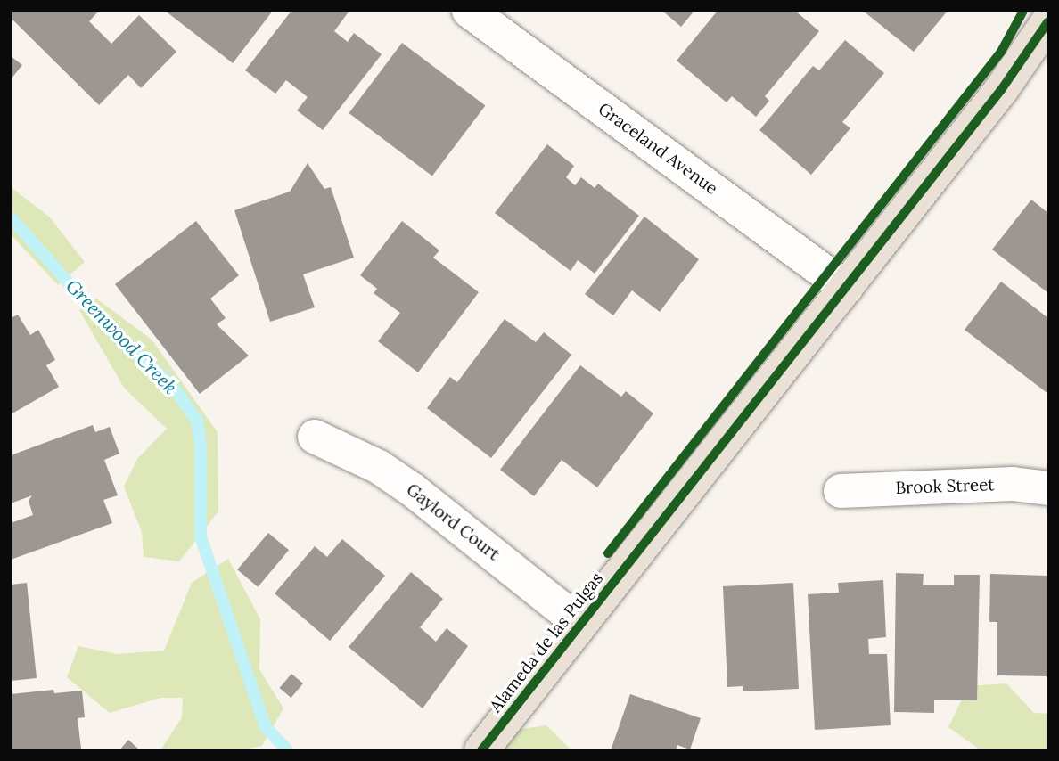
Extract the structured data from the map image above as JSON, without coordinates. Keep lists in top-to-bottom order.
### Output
{
  "streets": {
    "main road": ["Alameda de las Pulgas"],
    "street": ["Graceland Avenue", "Brook Street", "Gaylord Court"]
  },
  "crossings": [
    ["Graceland Avenue", "Alameda de las Pulgas"],
    ["Gaylord Court", "Alameda de las Pulgas"]
  ],
  "water": ["Greenwood Creek"]
}
